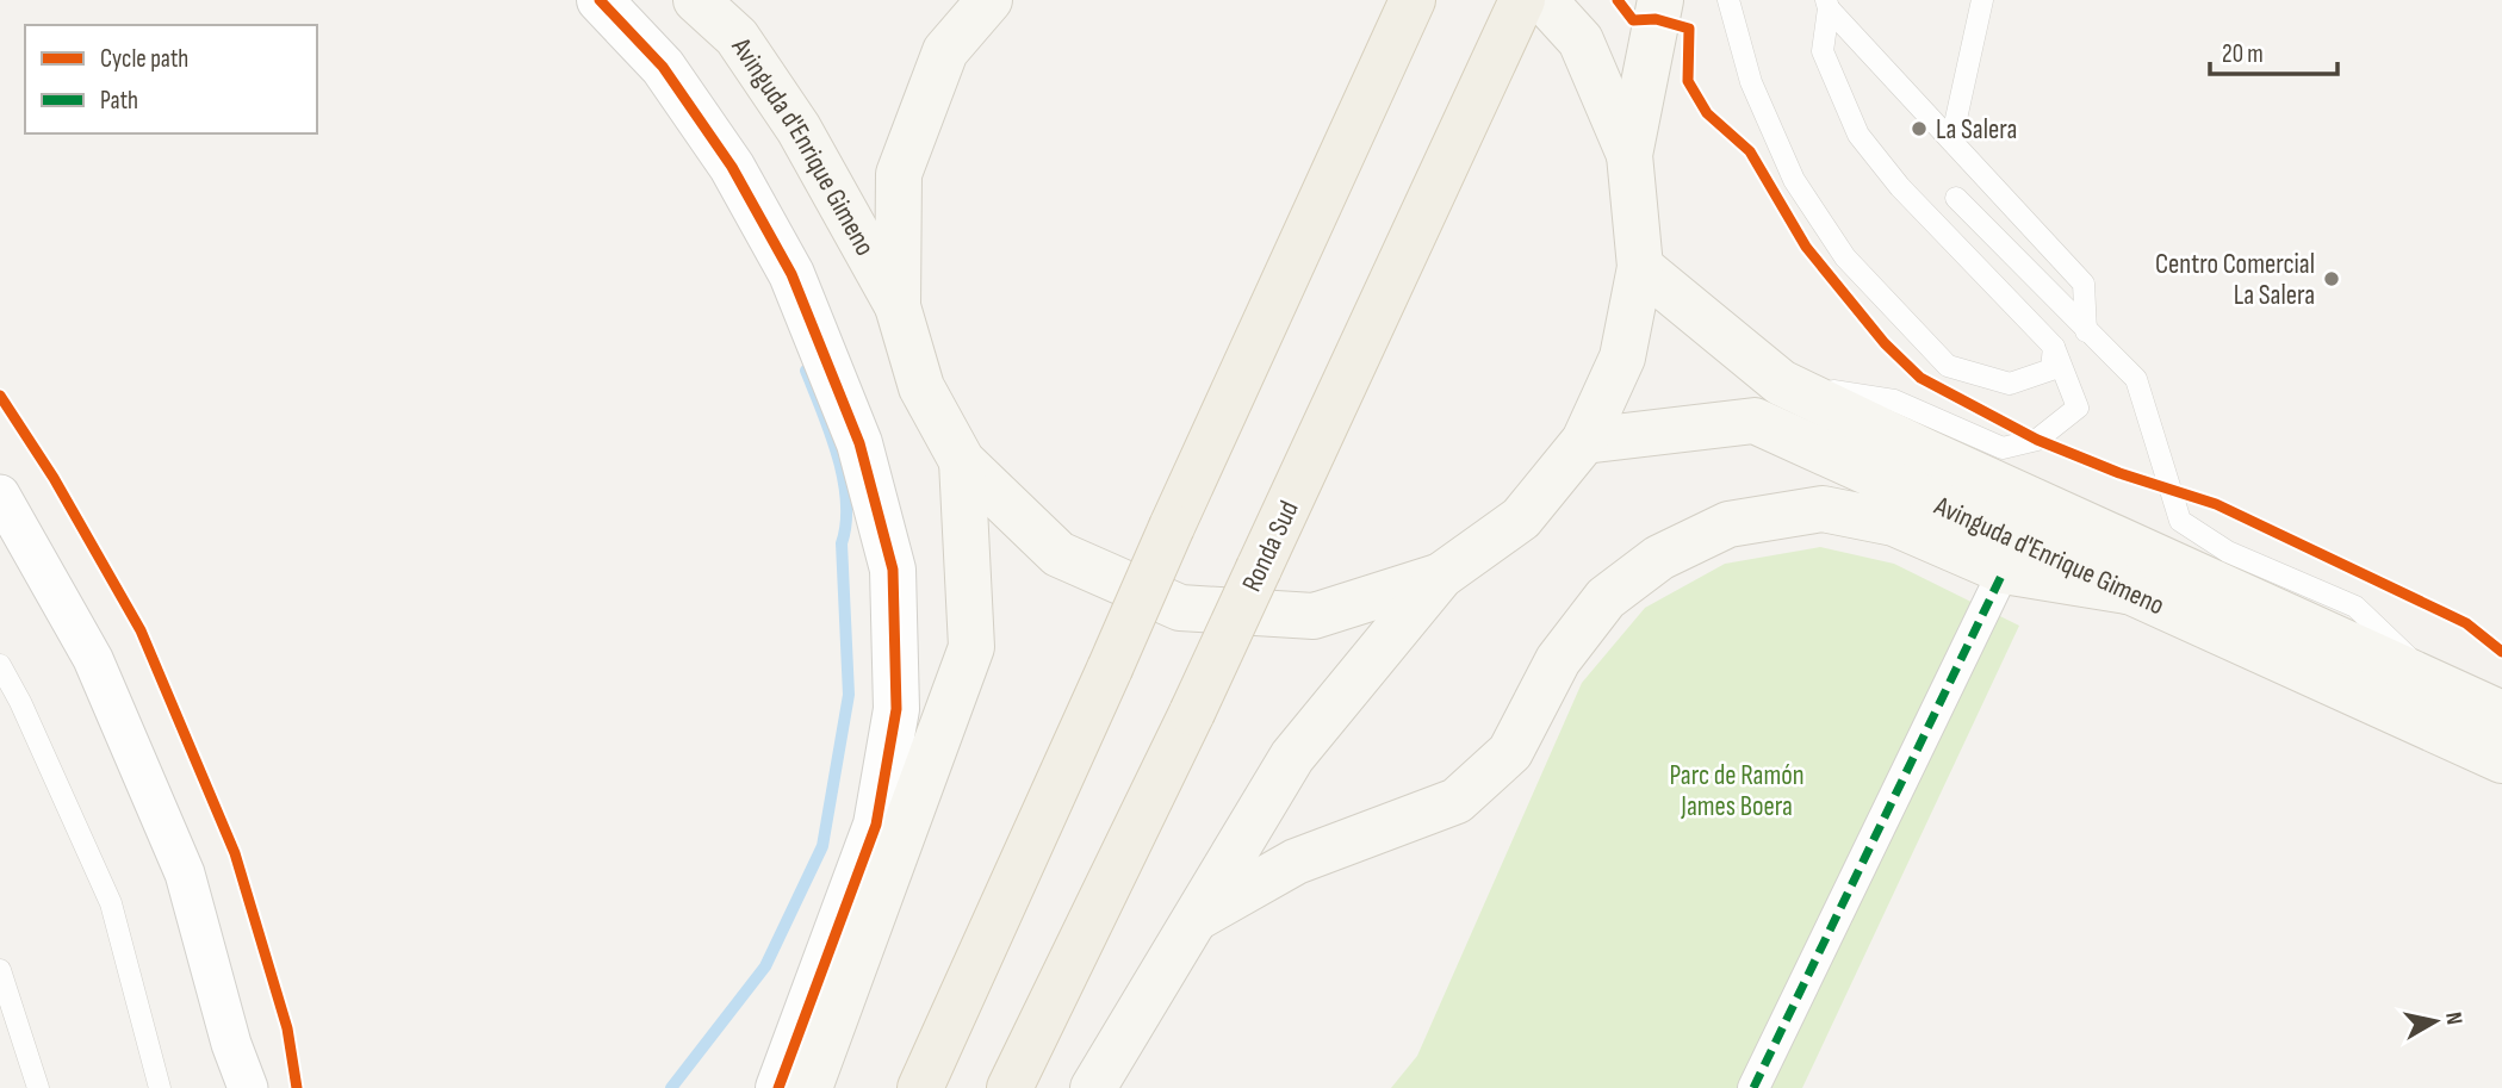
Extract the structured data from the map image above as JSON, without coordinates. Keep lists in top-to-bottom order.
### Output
{
  "streets": {
    "main road": ["Avinguda d'Enrique Gimeno", "Ronda Sud"]
  },
  "parks": ["Parc de Ramón James Boera"],
  "places": ["La Salera", "Centro Comercial La Salera"],
  "legend": ["Cycle path", "Path"],
  "scale_bar": "20 m",
  "north": "right"
}
